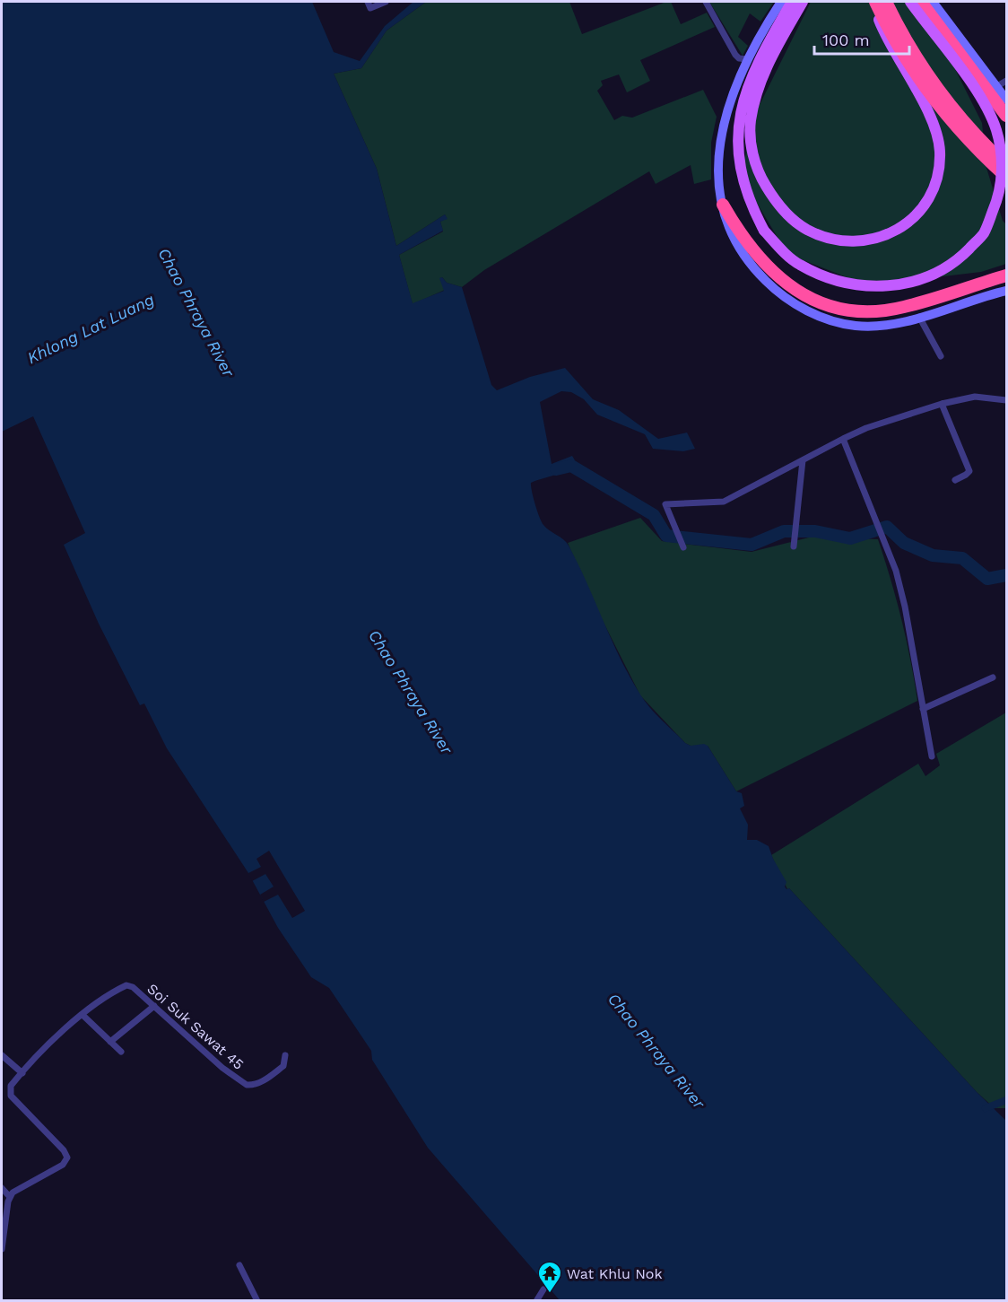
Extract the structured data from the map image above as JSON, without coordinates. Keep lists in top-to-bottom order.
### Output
{
  "streets": {
    "street": ["Soi Suk Sawat 45"]
  },
  "water": ["Chao Phraya River", "Khlong Lat Luang"],
  "places": {
    "temple": ["Wat Khlu Nok"]
  },
  "scale_bar": "100 m"
}
